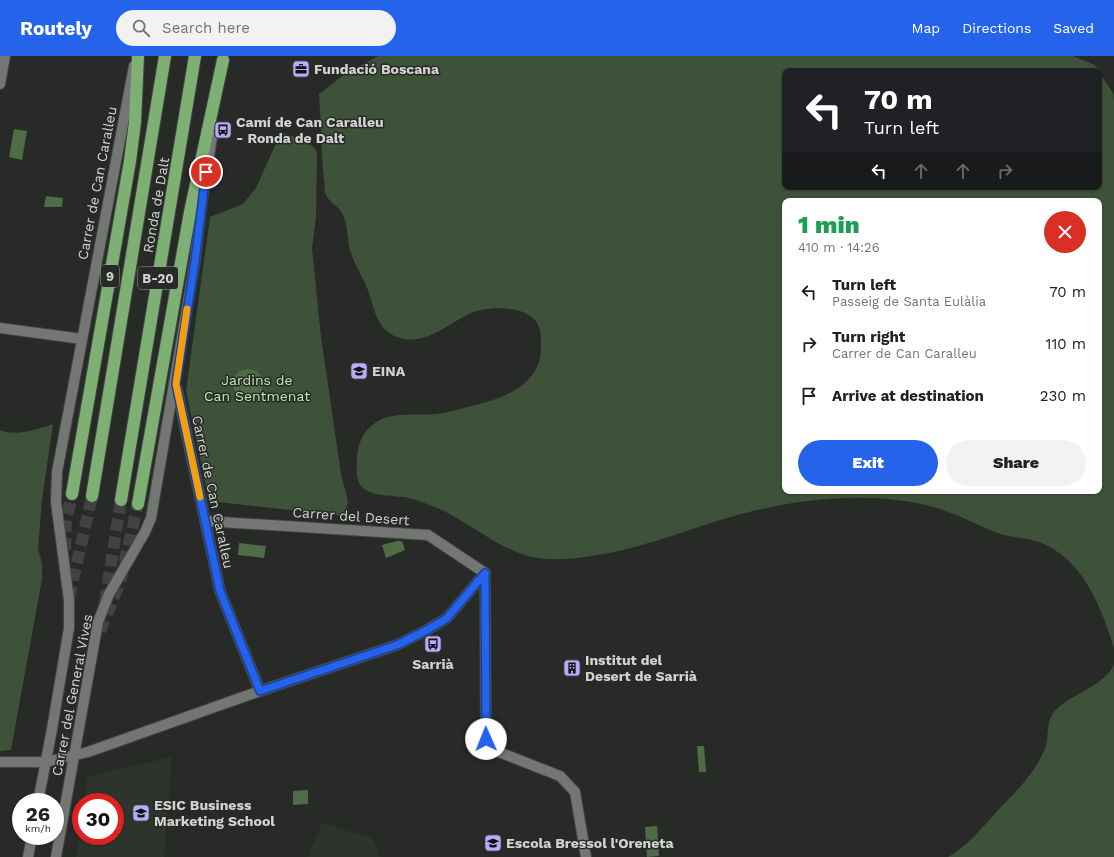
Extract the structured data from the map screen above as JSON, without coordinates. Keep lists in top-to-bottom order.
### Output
{
  "streets": {
    "highway": ["Ronda de Dalt", "9", "B-20"],
    "street": ["Carrer de Can Caralleu", "Carrer del Desert", "Carrer del General Vives"]
  },
  "crossings": [
    ["Carrer de Can Caralleu", "9"],
    ["Carrer de Can Caralleu", "Carrer del Desert"],
    ["Carrer de Can Caralleu", "Carrer del General Vives"]
  ],
  "parks": ["Jardins de Can Sentmenat"],
  "places": {
    "office": ["Fundació Boscana"],
    "bus stop": ["Camí de Can Caralleu - Ronda de Dalt", "Sarrià"],
    "school or university": ["EINA", "ESIC Business Marketing School", "Escola Bressol l'Oreneta"],
    "building": ["Institut del Desert de Sarrià"]
  },
  "page": {
    "header": "Routely",
    "search": "Search here",
    "nav": ["Map", "Directions", "Saved"],
    "turn": ["70 m", "Turn left"],
    "heading": ["1 min", "410 m · 14:26"],
    "list": [
      {
        "name": "Turn left",
        "note": "Passeig de Santa Eulàlia",
        "value": "70 m"
      },
      {
        "name": "Turn right",
        "note": "Carrer de Can Caralleu",
        "value": "110 m"
      },
      {
        "name": "Arrive at destination",
        "value": "230 m"
      }
    ],
    "buttons": ["Exit", "Share"],
    "speed": "26 km/h",
    "limit": "30"
  }
}
